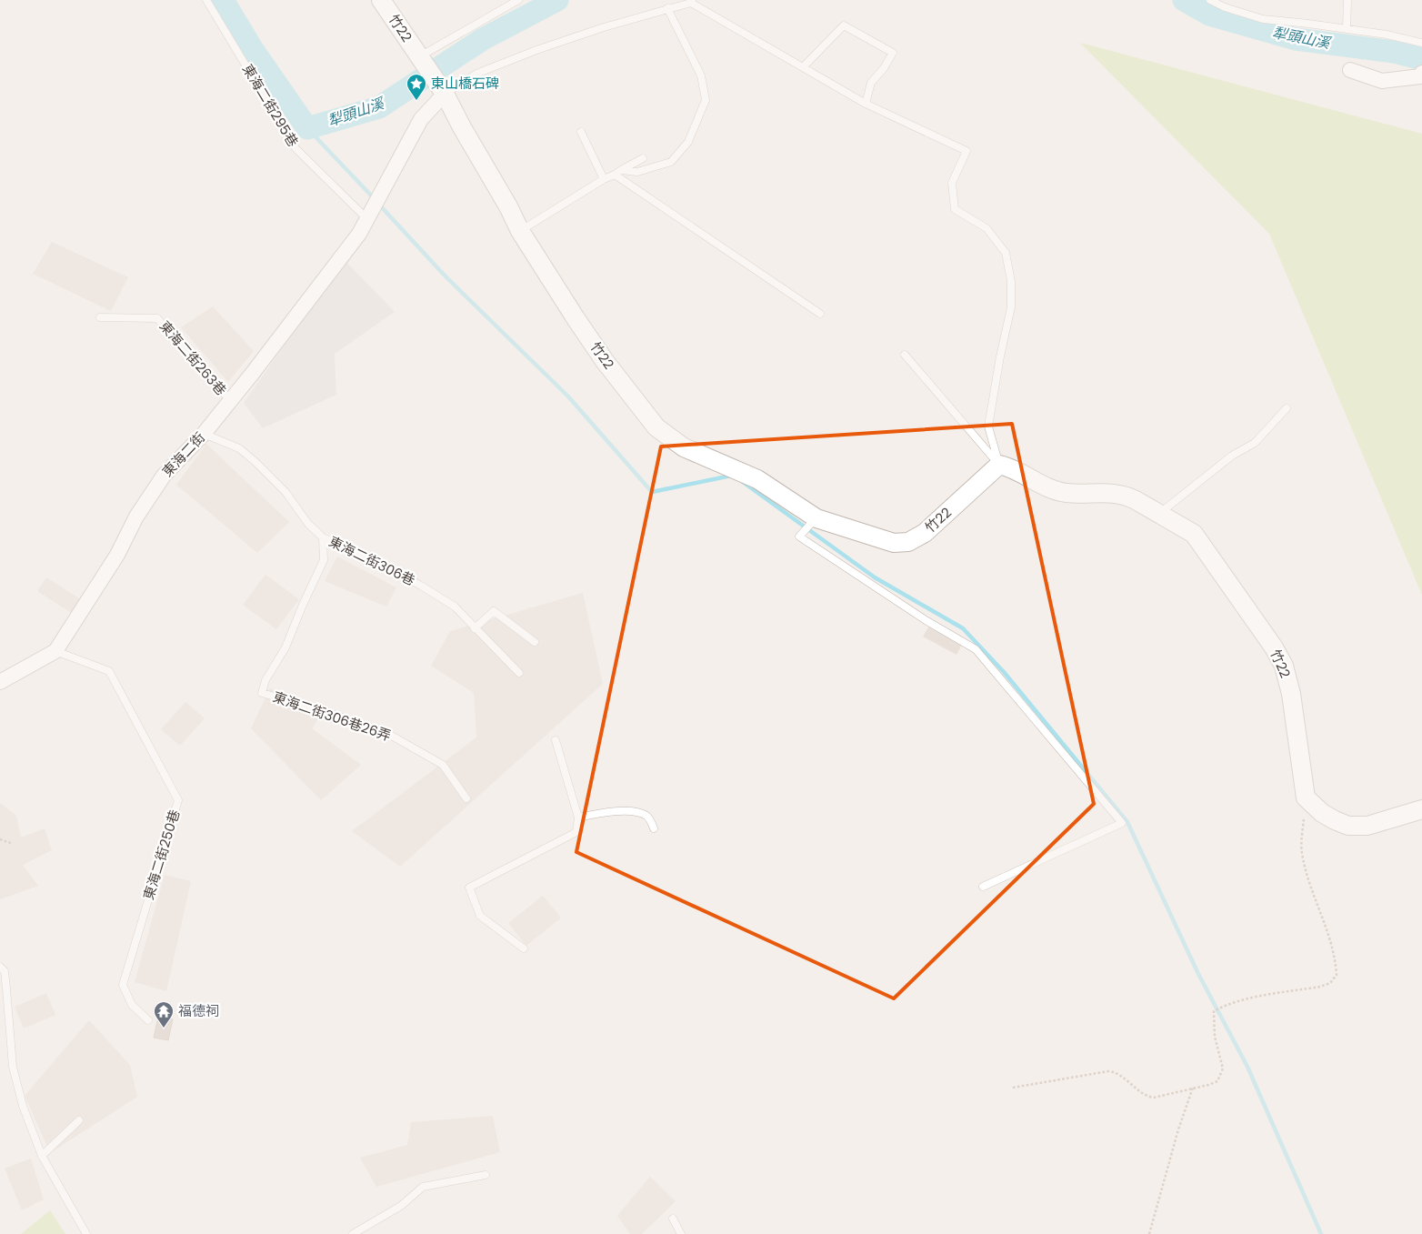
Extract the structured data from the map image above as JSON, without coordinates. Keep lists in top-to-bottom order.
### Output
{
  "streets": {
    "street": ["竹22", "東海二街"],
    "lane": [
      "東海二街295巷",
      "東海二街263巷",
      "東海二街306巷",
      "東海二街306巷26弄",
      "東海二街250巷"
    ]
  },
  "crossings": [
    ["竹22", "東海二街"],
    ["東海二街295巷", "東海二街"],
    ["東海二街263巷", "東海二街"],
    ["東海二街", "東海二街306巷"],
    ["東海二街", "東海二街250巷"],
    ["東海二街306巷", "東海二街306巷26弄"]
  ],
  "water": ["犁頭山溪"],
  "places": {
    "place": ["東山橋石碑"],
    "temple": ["福德祠"]
  }
}
